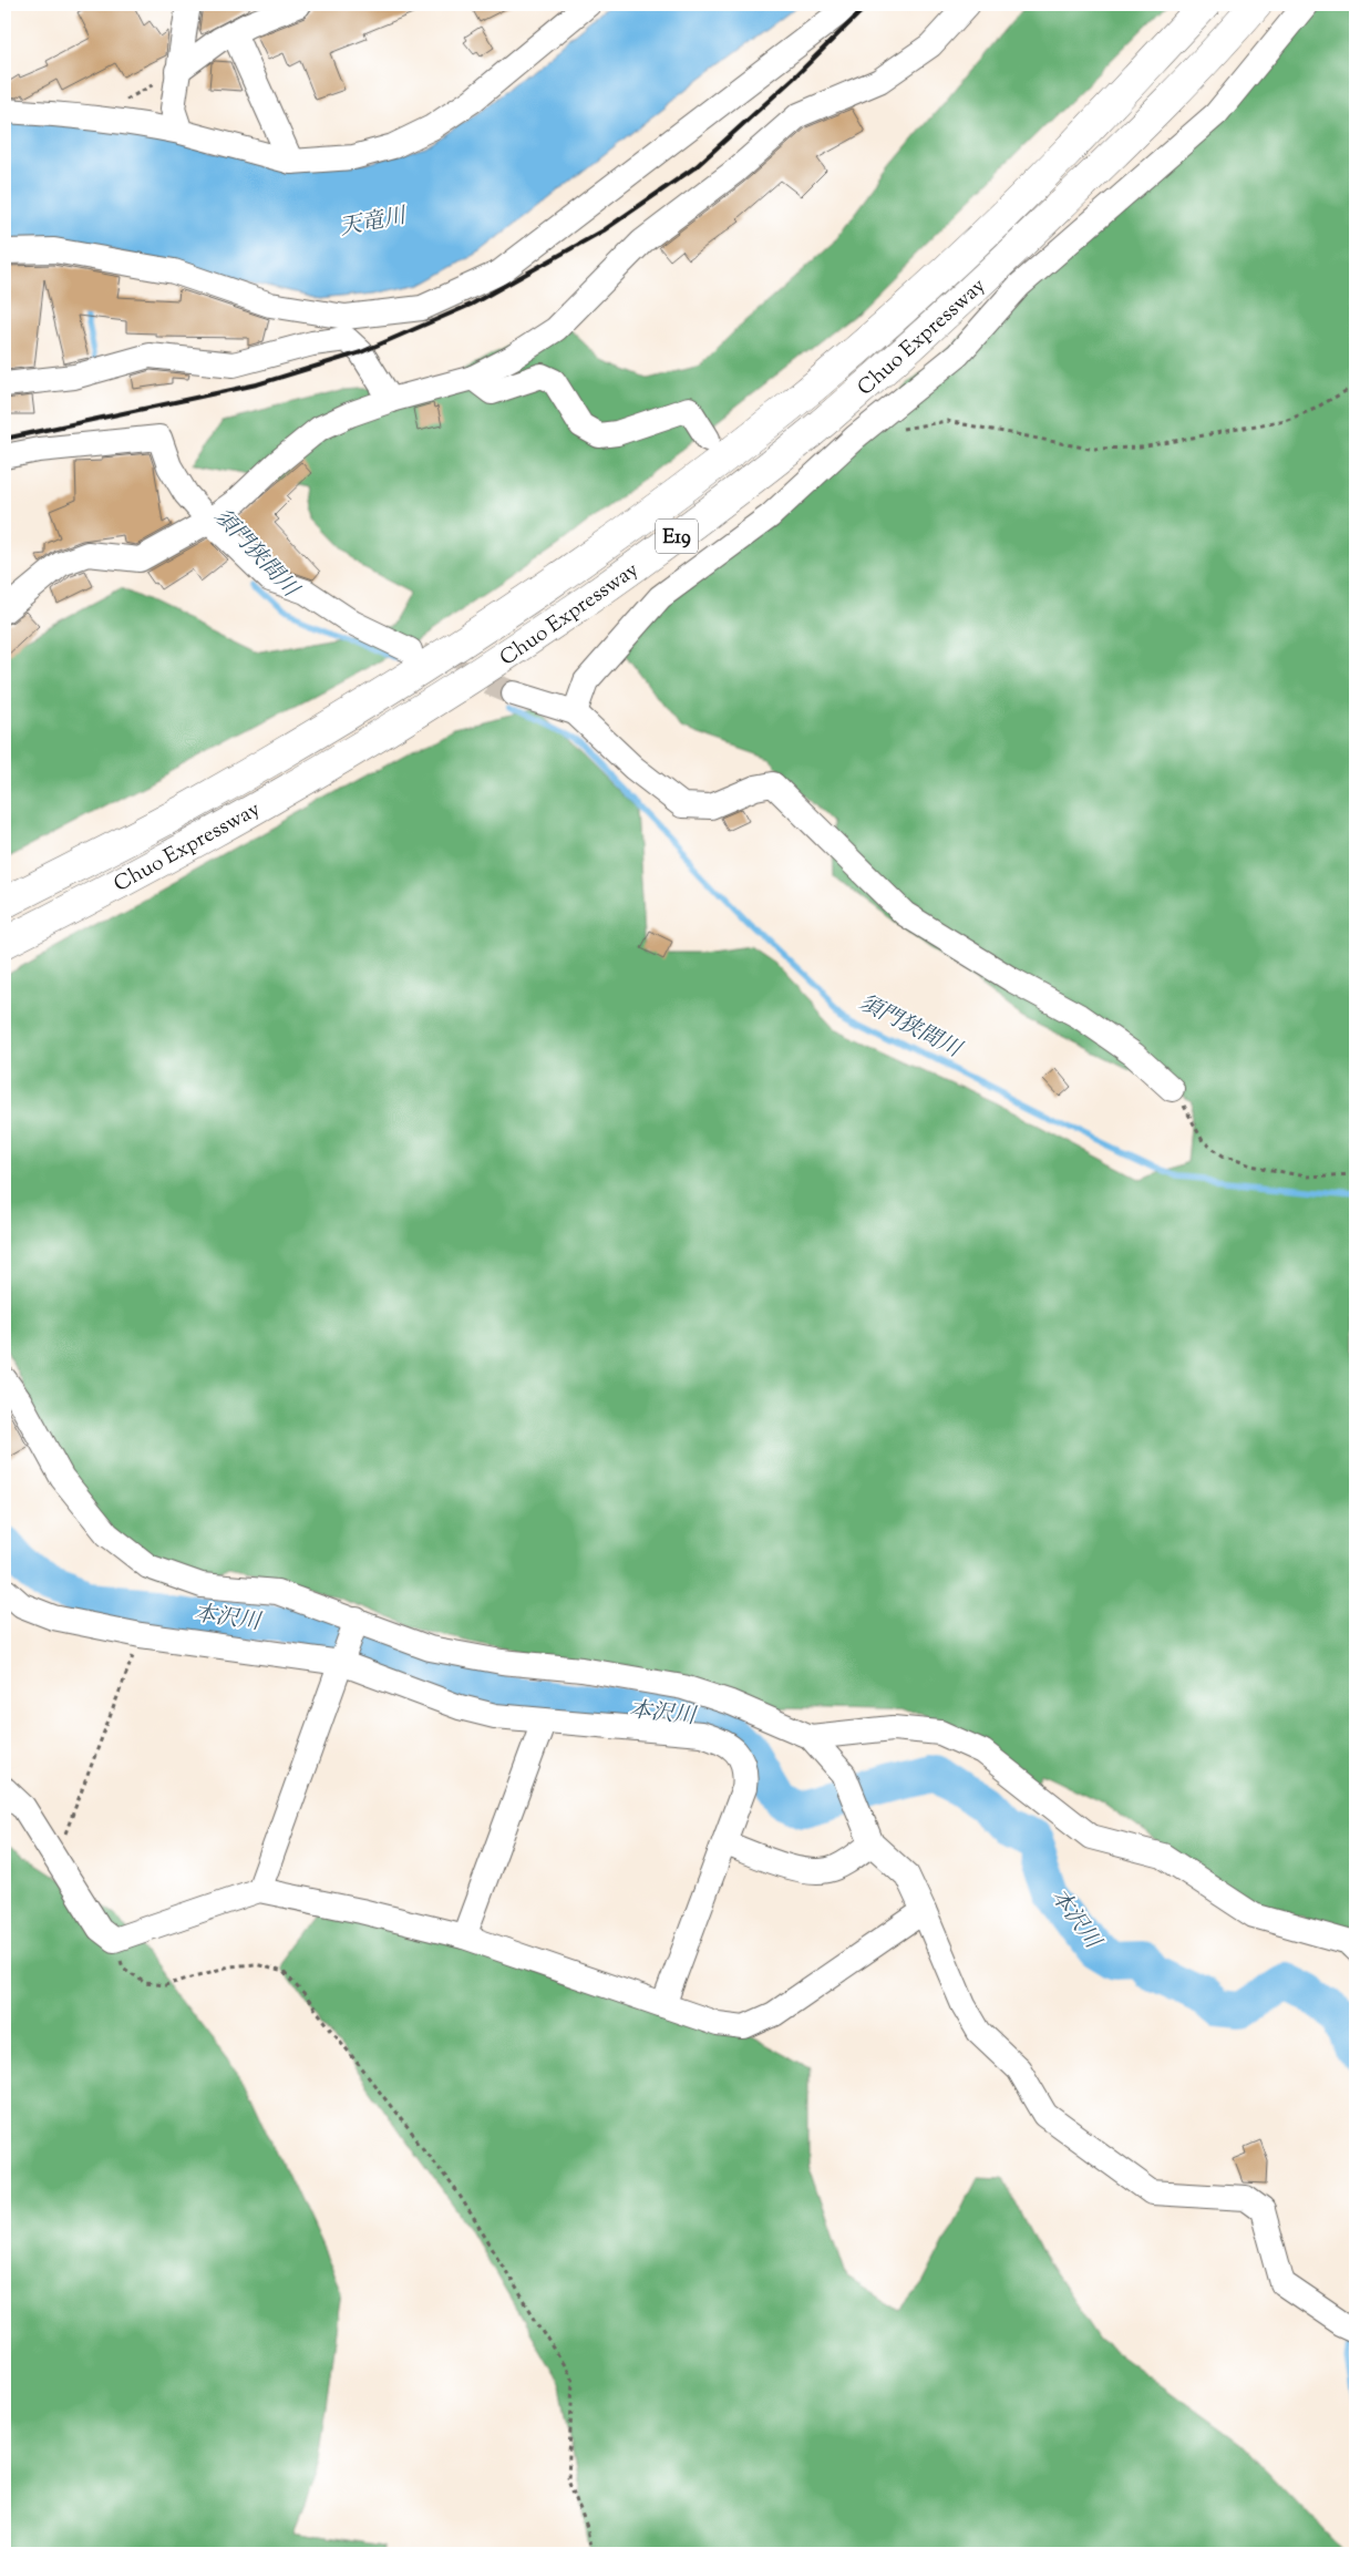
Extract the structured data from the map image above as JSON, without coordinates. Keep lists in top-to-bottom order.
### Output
{
  "streets": {
    "highway": ["Chuo Expressway", "E19"]
  },
  "water": ["天竜川", "須門狭間川", "本沢川"]
}
